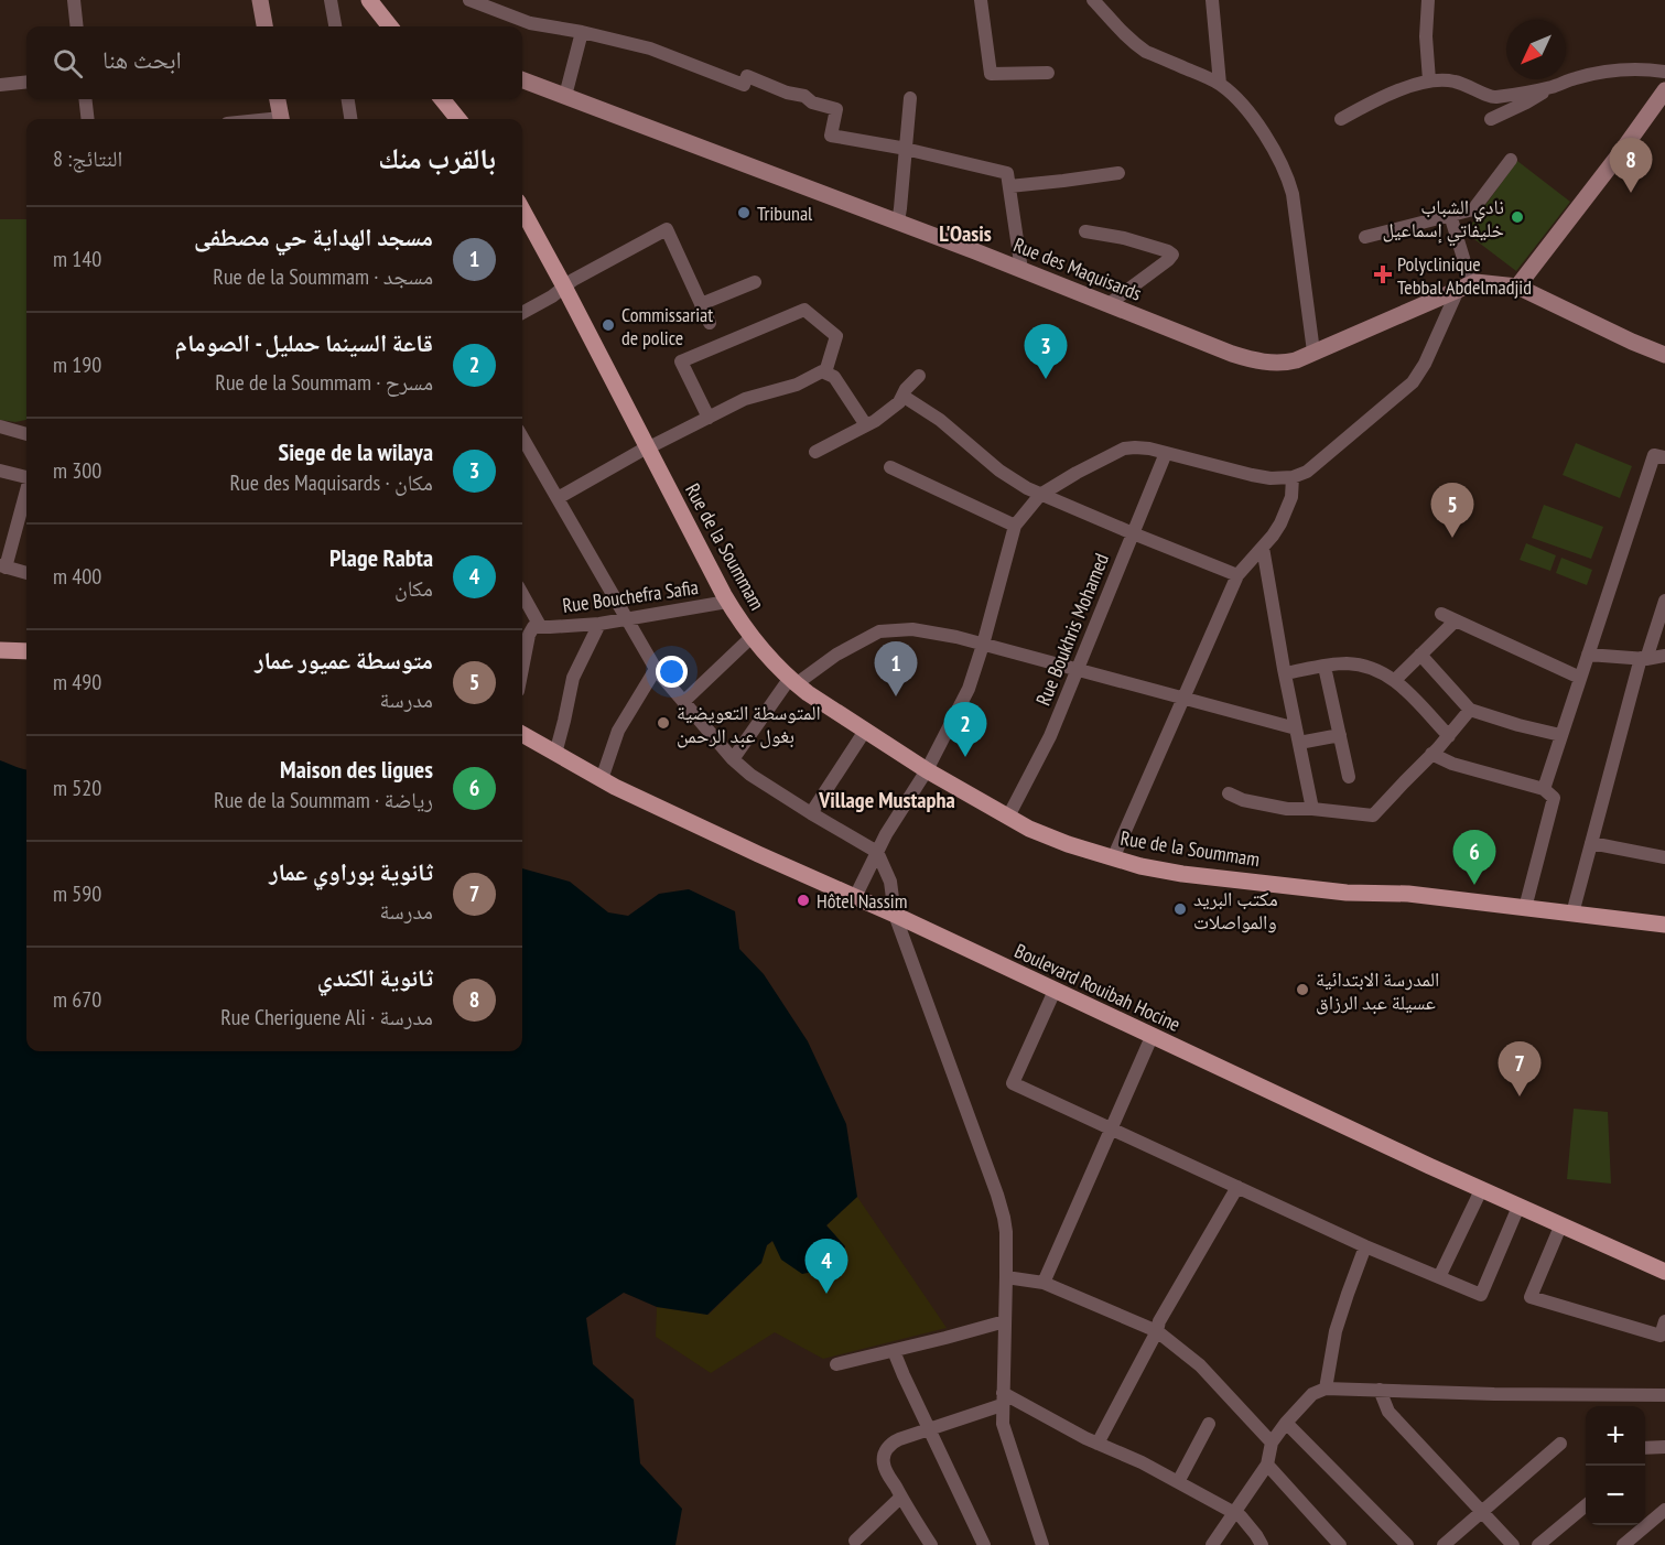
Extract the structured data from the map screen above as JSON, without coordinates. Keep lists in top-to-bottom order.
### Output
{
  "streets": {
    "main road": ["Rue des Maquisards", "Rue de la Soummam", "Boulevard Rouibah Hocine"],
    "street": ["Rue Bouchefra Safia", "Rue Boukhris Mohamed"]
  },
  "crossings": [
    ["Rue de la Soummam", "Rue Bouchefra Safia"],
    ["Rue de la Soummam", "Rue Boukhris Mohamed"]
  ],
  "districts": ["L'Oasis", "Village Mustapha"],
  "places": {
    "other": [
      "Tribunal",
      "نادي الشباب خليفاتي إسماعيل",
      "Commissariat de police",
      "المتوسطة التعويضية بغول عبد الرحمن",
      "Hôtel Nassim",
      "مكتب البريد والمواصلات",
      "المدرسة الابتدائية عسيلة عبد الرزاق"
    ],
    "health": ["Polyclinique Tebbal Abdelmadjid"]
  },
  "north": "bottom left",
  "page": {
    "search": "ابحث هنا",
    "heading": ["بالقرب منك", "النتائج: 8"],
    "pins": [
      "8",
      "3",
      "5",
      "1",
      "2",
      "6",
      "7",
      "4"
    ],
    "list": [
      {
        "mark": "1",
        "name": "مسجد الهداية حي مصطفى",
        "note": "مسجد · Rue de la Soummam",
        "value": "140 m"
      },
      {
        "mark": "2",
        "name": "قاعة السينما حمليل - الصومام",
        "note": "مسرح · Rue de la Soummam",
        "value": "190 m"
      },
      {
        "mark": "3",
        "name": "Siege de la wilaya",
        "note": "مكان · Rue des Maquisards",
        "value": "300 m"
      },
      {
        "mark": "4",
        "name": "Plage Rabta",
        "note": "مكان",
        "value": "400 m"
      },
      {
        "mark": "5",
        "name": "متوسطة عميور عمار",
        "note": "مدرسة",
        "value": "490 m"
      },
      {
        "mark": "6",
        "name": "Maison des ligues",
        "note": "رياضة · Rue de la Soummam",
        "value": "520 m"
      },
      {
        "mark": "7",
        "name": "ثانوية بوراوي عمار",
        "note": "مدرسة",
        "value": "590 m"
      },
      {
        "mark": "8",
        "name": "ثانوية الكندي",
        "note": "مدرسة · Rue Cheriguene Ali",
        "value": "670 m"
      }
    ],
    "map_buttons": ["+", "−"]
  }
}
